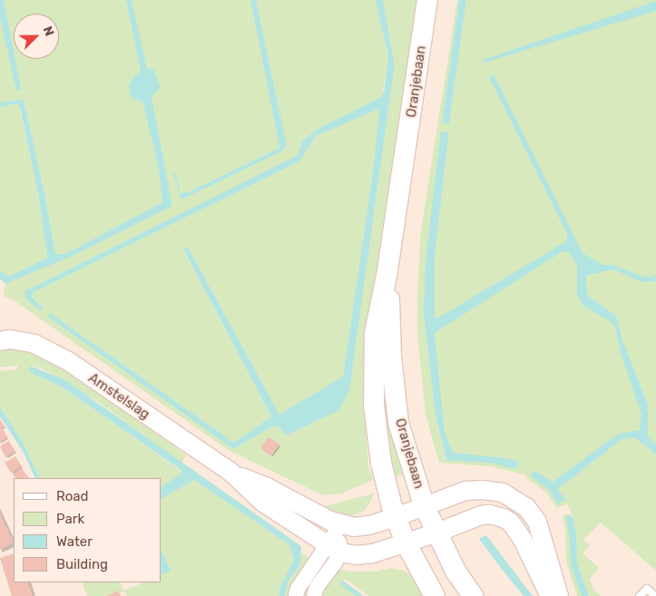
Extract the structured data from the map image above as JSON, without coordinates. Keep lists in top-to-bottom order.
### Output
{
  "streets": {
    "main road": ["Oranjebaan"],
    "street": ["Amstelslag"]
  },
  "crossings": [
    ["Oranjebaan", "Amstelslag"]
  ],
  "legend": [
    "Road",
    "Park",
    "Water",
    "Building"
  ],
  "north": "top right"
}
